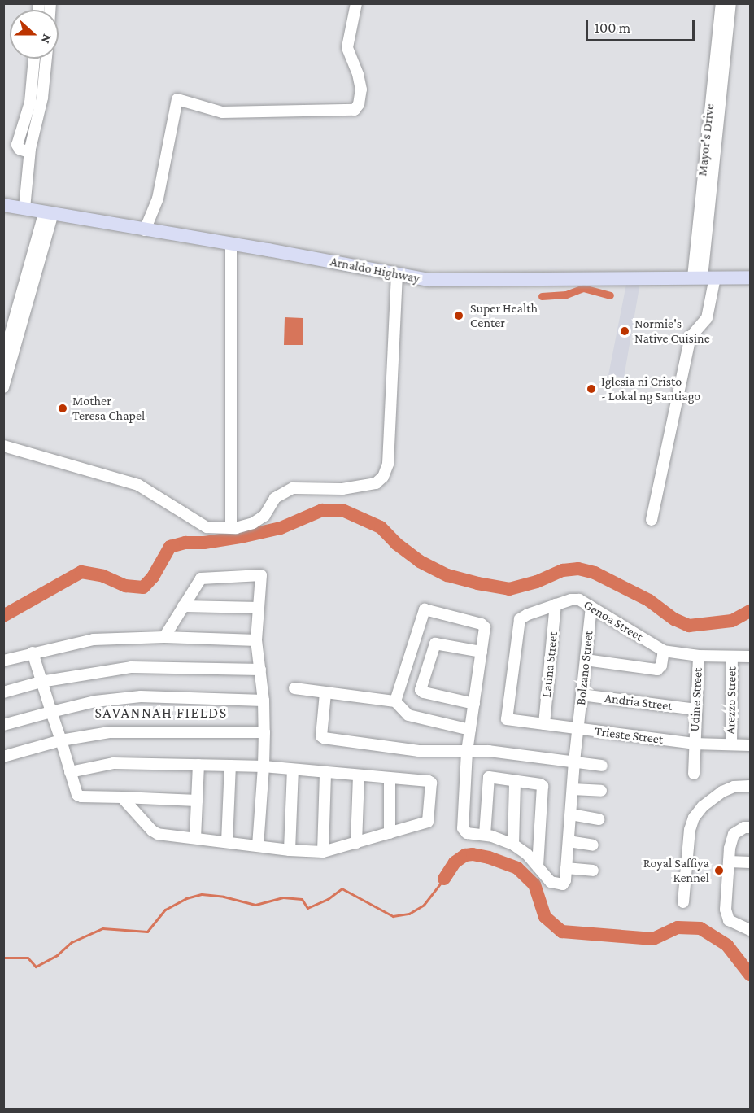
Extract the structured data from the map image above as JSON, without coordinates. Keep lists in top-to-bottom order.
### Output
{
  "streets": {
    "main road": ["Arnaldo Highway"],
    "street": [
      "Mayor's Drive",
      "Genoa Street",
      "Latina Street",
      "Bolzano Street",
      "Udine Street",
      "Arezzo Street",
      "Andria Street",
      "Trieste Street"
    ]
  },
  "crossings": [
    ["Mayor's Drive", "Arnaldo Highway"],
    ["Genoa Street", "Latina Street"],
    ["Genoa Street", "Bolzano Street"],
    ["Genoa Street", "Udine Street"],
    ["Genoa Street", "Arezzo Street"],
    ["Genoa Street", "Trieste Street"],
    ["Latina Street", "Trieste Street"],
    ["Bolzano Street", "Andria Street"],
    ["Bolzano Street", "Trieste Street"],
    ["Udine Street", "Andria Street"],
    ["Udine Street", "Trieste Street"],
    ["Arezzo Street", "Trieste Street"]
  ],
  "districts": ["SAVANNAH FIELDS"],
  "places": [
    "Super Health Center",
    "Normie's Native Cuisine",
    "Iglesia ni Cristo - Lokal ng Santiago",
    "Mother Teresa Chapel",
    "Royal Saffiya Kennel"
  ],
  "scale_bar": "100 m",
  "north": "right"
}
